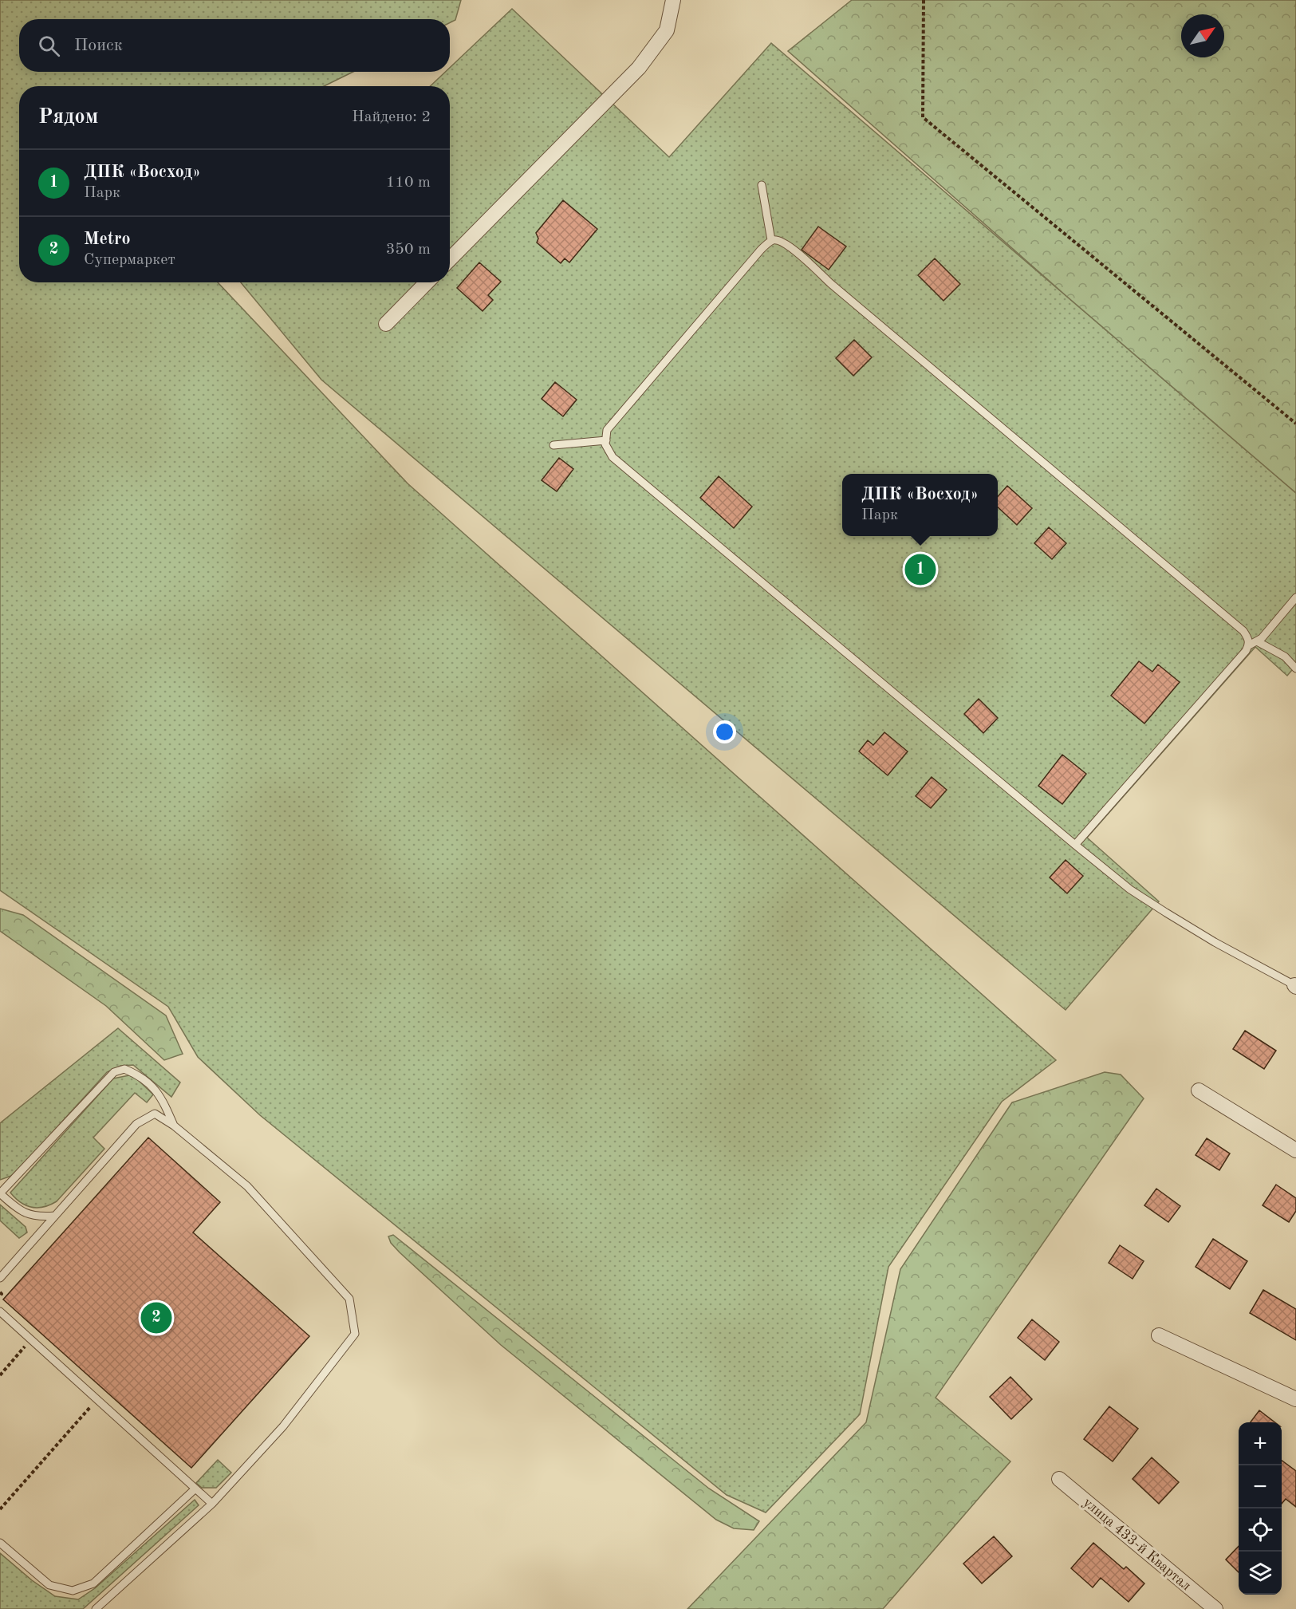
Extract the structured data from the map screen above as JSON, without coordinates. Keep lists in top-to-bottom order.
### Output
{
  "streets": {
    "street": ["улица 433-й Квартал"]
  },
  "north": "top right",
  "page": {
    "search": "Поиск",
    "heading": ["Рядом", "Найдено: 2"],
    "list": [
      {
        "mark": "1",
        "name": "ДПК «Восход»",
        "note": "Парк",
        "value": "110 m"
      },
      {
        "mark": "2",
        "name": "Metro",
        "note": "Супермаркет",
        "value": "350 m"
      }
    ],
    "popup": ["ДПК «Восход»", "Парк"],
    "pins": ["1", "2"],
    "map_buttons": ["+", "−"]
  }
}
